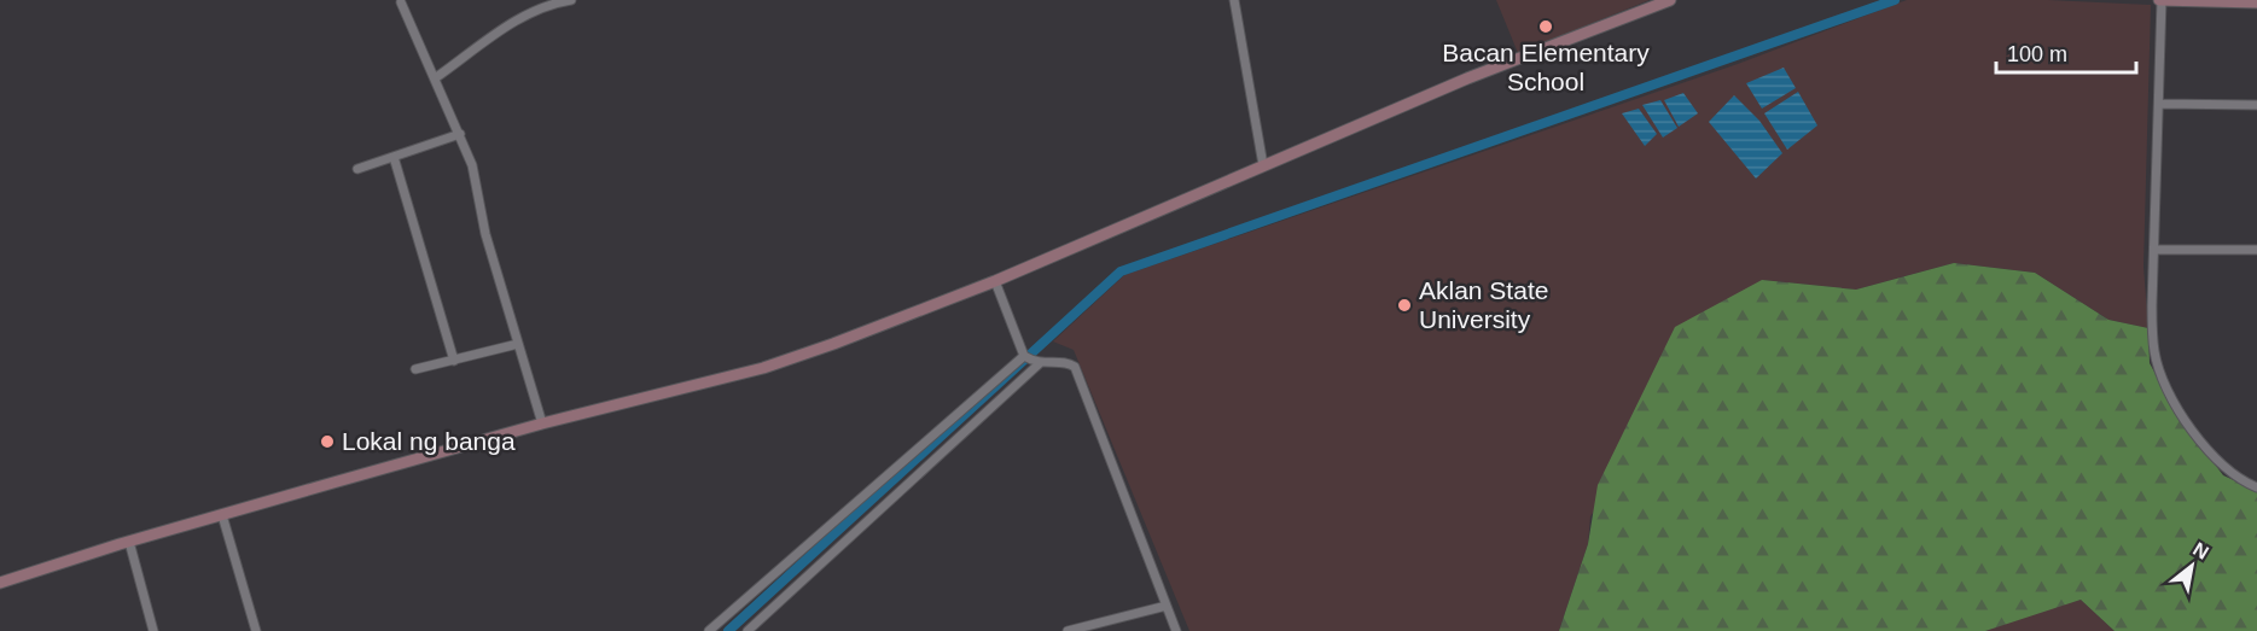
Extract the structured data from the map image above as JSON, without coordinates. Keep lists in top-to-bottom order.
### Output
{
  "places": ["Bacan Elementary School", "Aklan State University", "Lokal ng banga"],
  "scale_bar": "100 m",
  "north": "top right"
}
